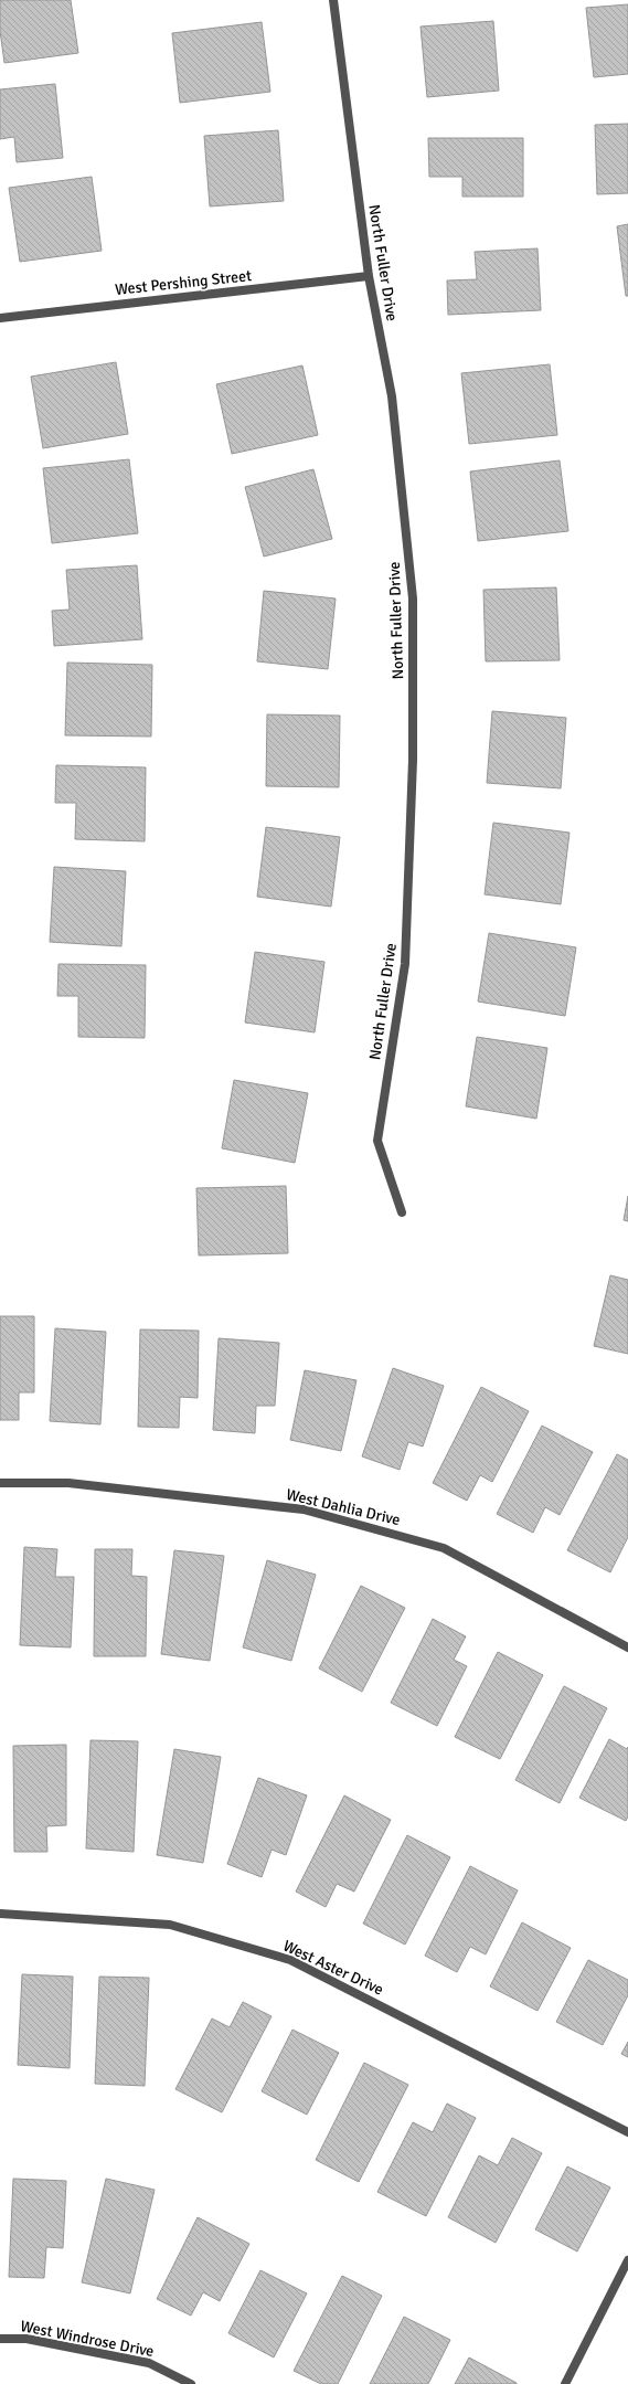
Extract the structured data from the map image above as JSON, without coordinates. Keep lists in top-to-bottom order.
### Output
{
  "streets": {
    "street": [
      "North Fuller Drive",
      "West Pershing Street",
      "West Dahlia Drive",
      "West Aster Drive",
      "West Windrose Drive"
    ]
  },
  "crossings": [
    ["North Fuller Drive", "West Pershing Street"]
  ]
}
